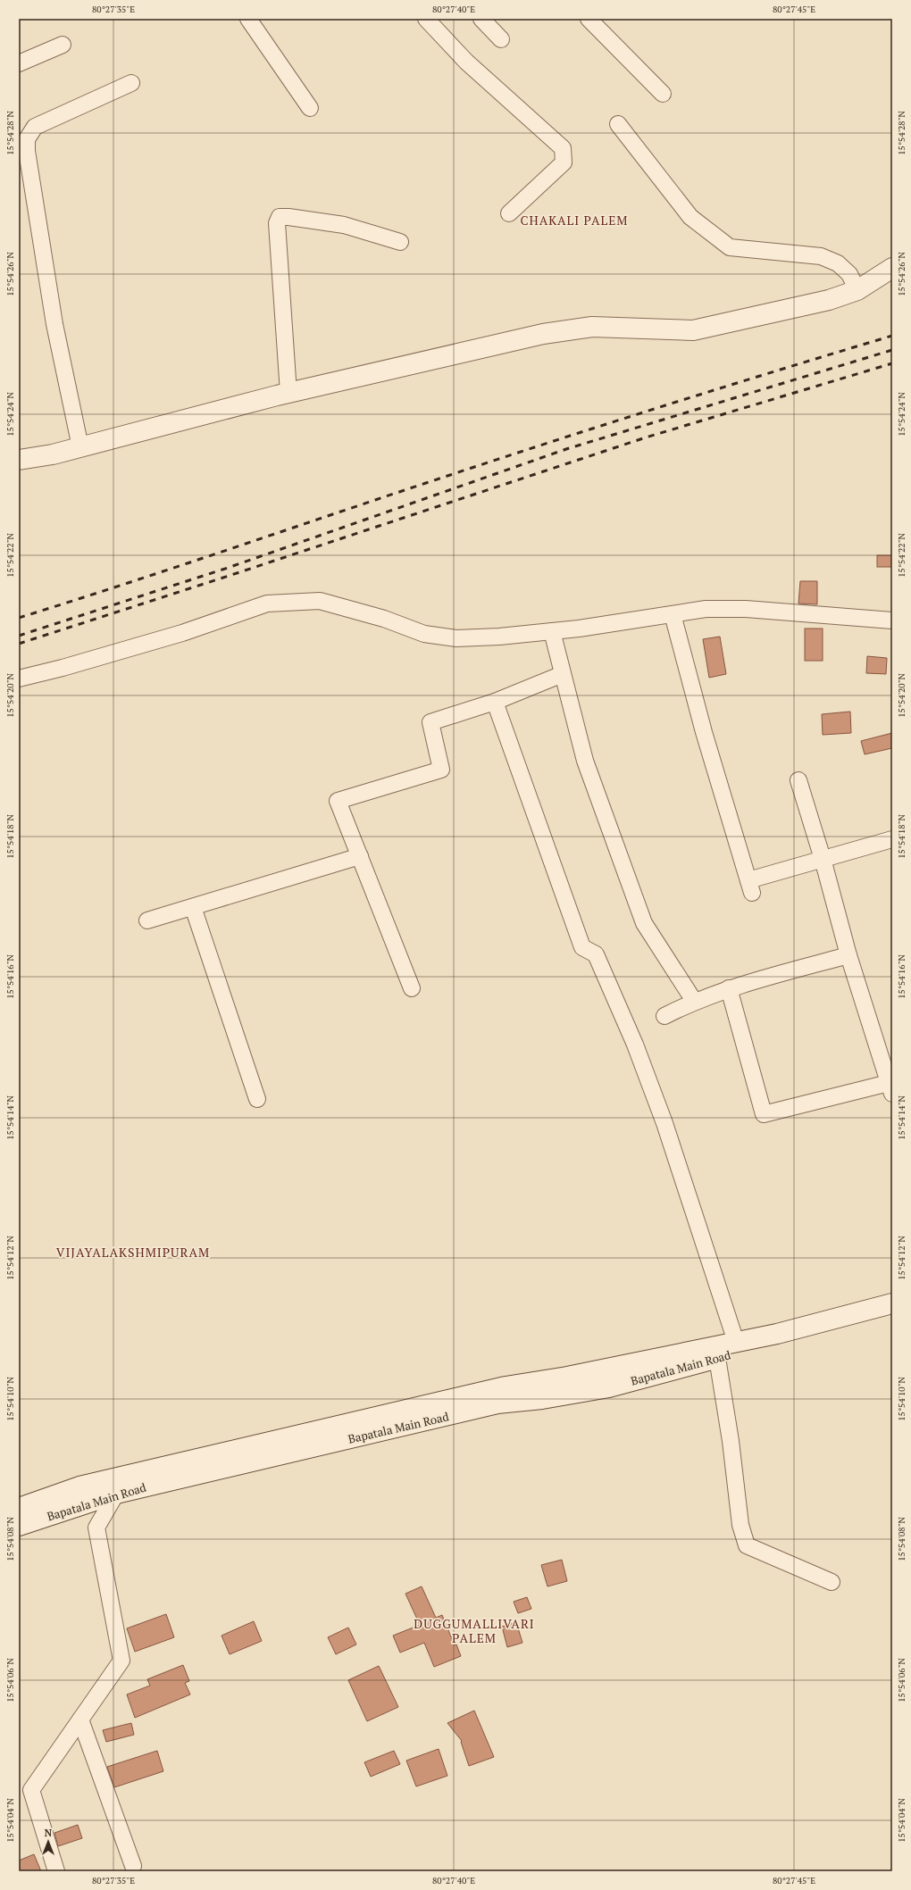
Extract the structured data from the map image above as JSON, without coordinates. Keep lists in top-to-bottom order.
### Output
{
  "streets": {
    "main road": ["Bapatala Main Road"]
  },
  "districts": ["CHAKALI PALEM", "VIJAYALAKSHMIPURAM", "DUGGUMALLIVARI PALEM"],
  "north": "top",
  "coordinates": [
    "80°27'35\"E",
    "80°27'40\"E",
    "80°27'45\"E",
    "15°54'28\"N",
    "15°54'26\"N",
    "15°54'24\"N",
    "15°54'22\"N",
    "15°54'20\"N",
    "15°54'18\"N",
    "15°54'16\"N",
    "15°54'14\"N",
    "15°54'12\"N",
    "15°54'10\"N",
    "15°54'08\"N",
    "15°54'06\"N",
    "15°54'04\"N"
  ]
}
